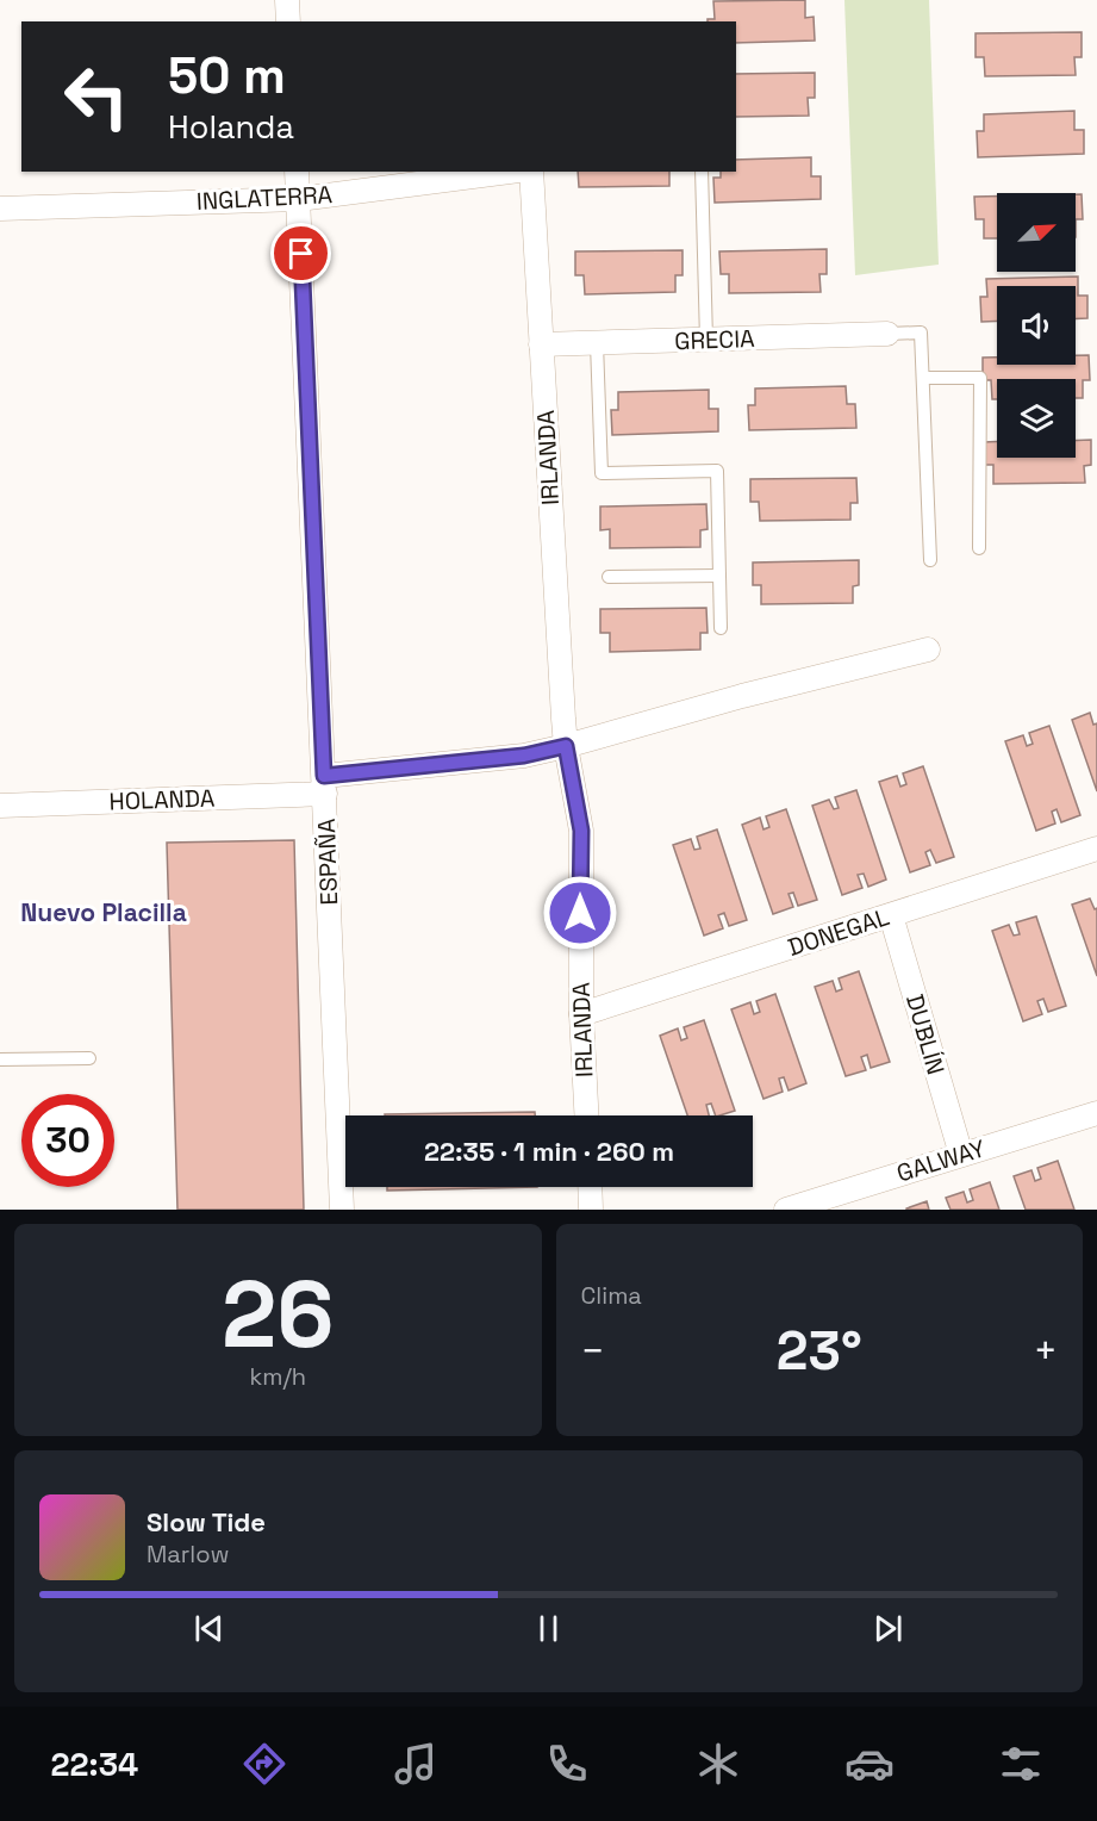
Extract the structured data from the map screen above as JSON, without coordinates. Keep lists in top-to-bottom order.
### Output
{
  "streets": {
    "street": [
      "INGLATERRA",
      "GRECIA",
      "IRLANDA",
      "HOLANDA",
      "ESPAÑA",
      "DONEGAL",
      "DUBLÍN",
      "GALWAY"
    ]
  },
  "crossings": [
    ["INGLATERRA", "ESPAÑA"],
    ["GRECIA", "IRLANDA"],
    ["IRLANDA", "HOLANDA"],
    ["IRLANDA", "DONEGAL"],
    ["HOLANDA", "ESPAÑA"],
    ["DONEGAL", "DUBLÍN"],
    ["DUBLÍN", "GALWAY"]
  ],
  "districts": ["Nuevo Placilla"],
  "north": "top right",
  "page": {
    "turn": ["50 m", "Holanda"],
    "limit": "30",
    "trip": "22:35 · 1 min · 260 m",
    "tile": [
      ["26", "km/h"],
      "Clima"
    ],
    "heat": ["−", "23°", "+"],
    "song": ["Slow Tide", "Marlow"],
    "tabs": "22:34"
  }
}
